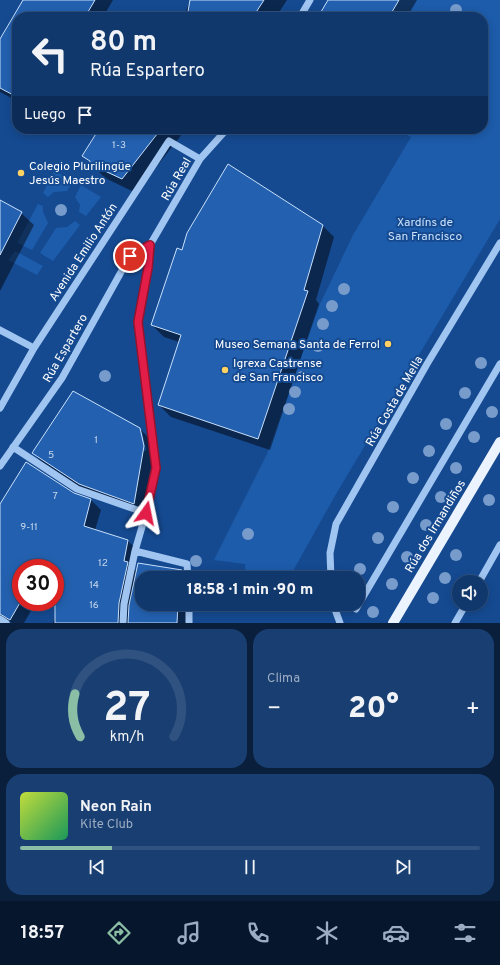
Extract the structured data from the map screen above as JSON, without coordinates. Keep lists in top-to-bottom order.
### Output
{
  "streets": {
    "main road": ["Rúa dos Irmandiños"],
    "street": [
      "Rúa Real",
      "Avenida Emilio Antón",
      "Rúa Espartero",
      "Rúa Costa de Mella"
    ]
  },
  "crossings": [
    ["Rúa Real", "Avenida Emilio Antón"],
    ["Rúa Real", "Rúa Espartero"]
  ],
  "parks": ["Xardíns de San Francisco"],
  "places": ["Colegio Plurilingüe Jesús Maestro", "Museo Semana Santa de Ferrol", "Igrexa Castrense de San Francisco"],
  "house_numbers": [
    "1-3",
    "1",
    "5",
    "7",
    "9-11",
    "12",
    "14",
    "16"
  ],
  "page": {
    "turn": ["80 m", "Rúa Espartero"],
    "then": "Luego",
    "limit": "30",
    "trip": "18:58 · 1 min · 90 m",
    "tile": "Clima",
    "heat": ["−", "20°", "+"],
    "song": ["Neon Rain", "Kite Club"],
    "tabs": "18:57",
    "gauge": ["27", "km/h"]
  }
}
